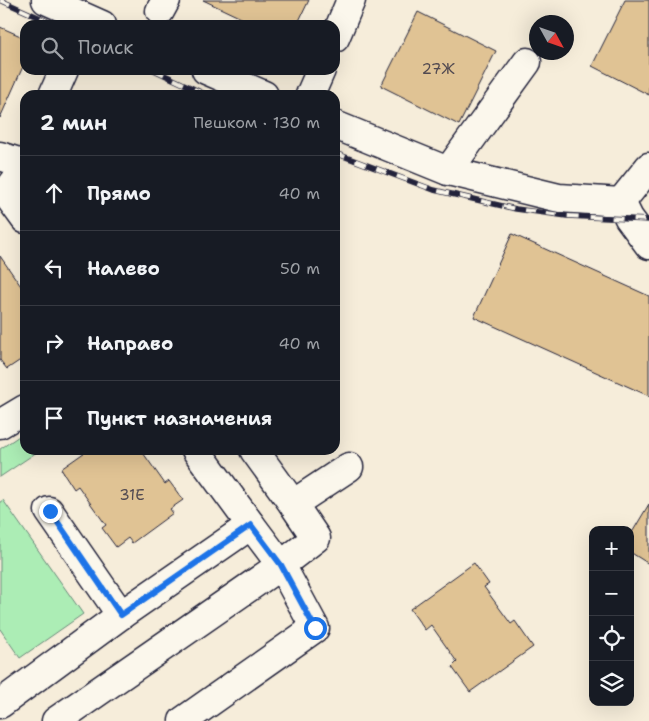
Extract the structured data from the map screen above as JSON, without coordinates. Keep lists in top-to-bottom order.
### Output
{
  "house_numbers": ["27Ж", "31Е"],
  "north": "bottom right",
  "page": {
    "search": "Поиск",
    "heading": ["2 мин", "Пешком · 130 m"],
    "list": [
      ["Прямо", "40 m"],
      ["Налево", "50 m"],
      ["Направо", "40 m"],
      "Пункт назначения"
    ],
    "map_buttons": ["+", "−"]
  }
}
